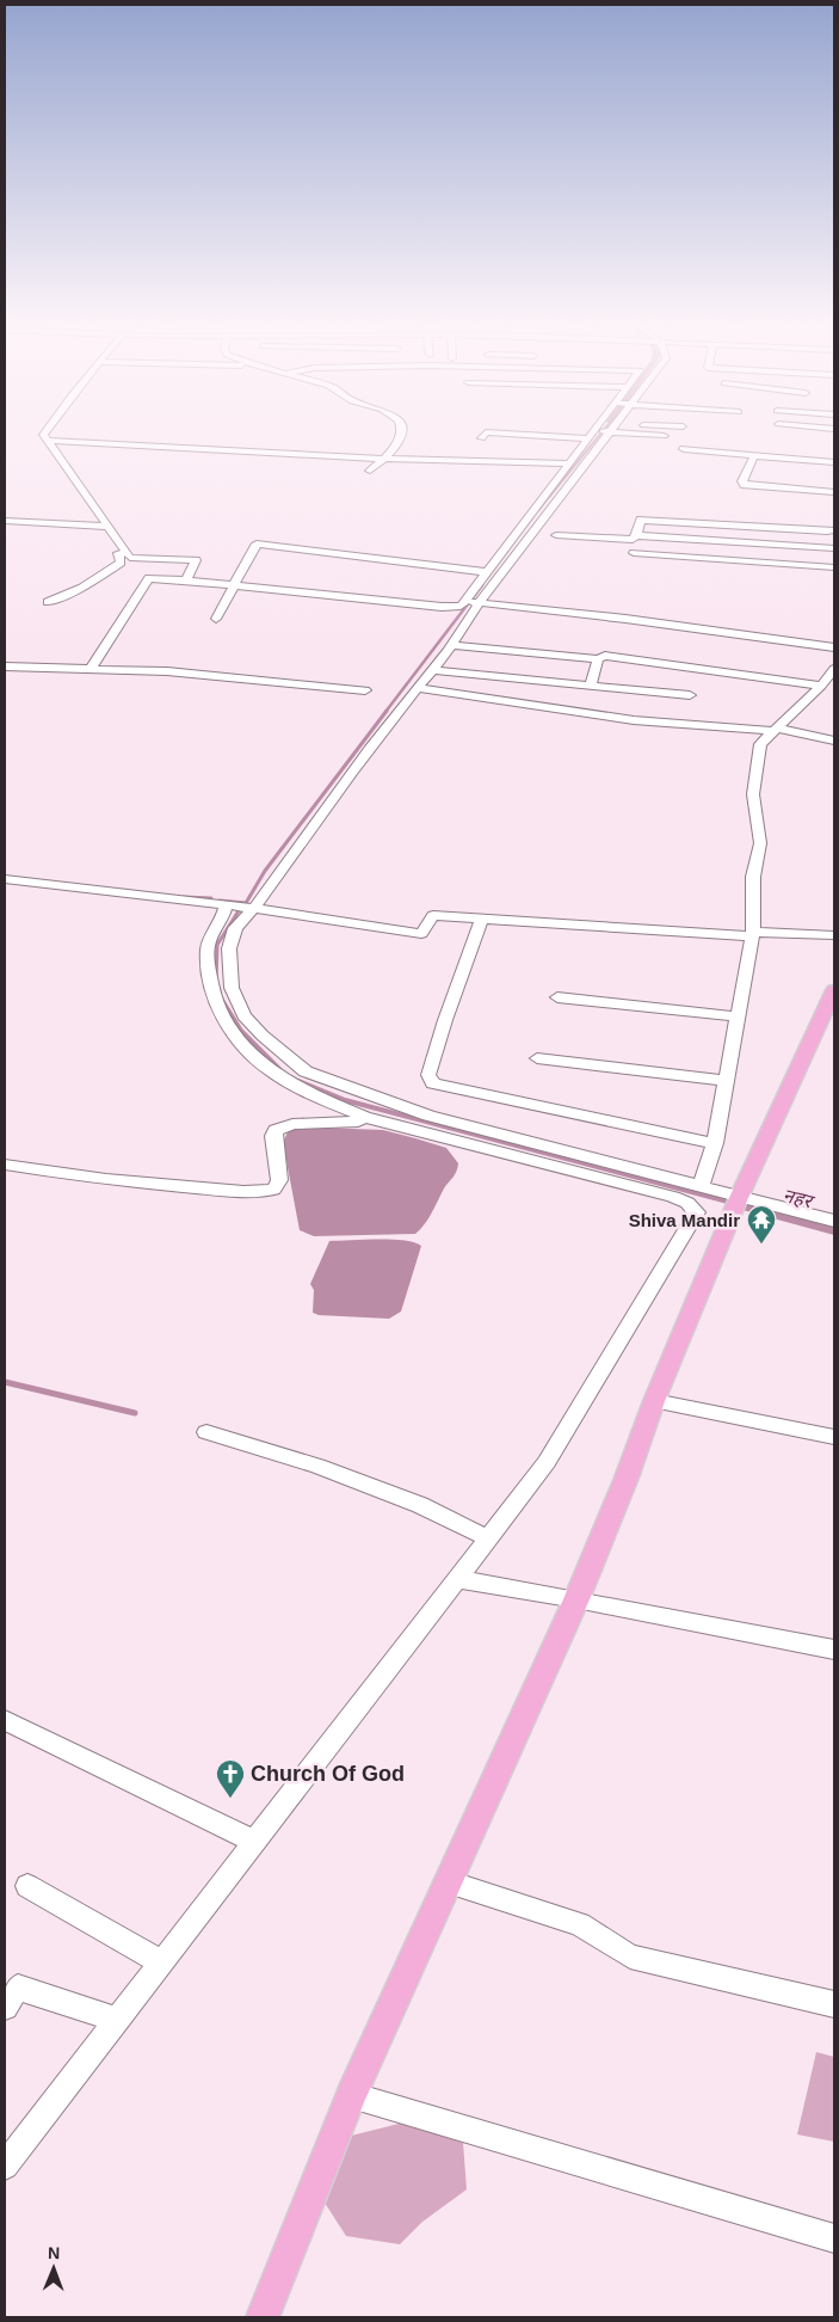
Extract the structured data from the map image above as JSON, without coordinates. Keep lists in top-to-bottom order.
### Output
{
  "water": ["नहर"],
  "places": {
    "temple": ["Shiva Mandir"],
    "church": ["Church Of God"]
  },
  "north": "top"
}
